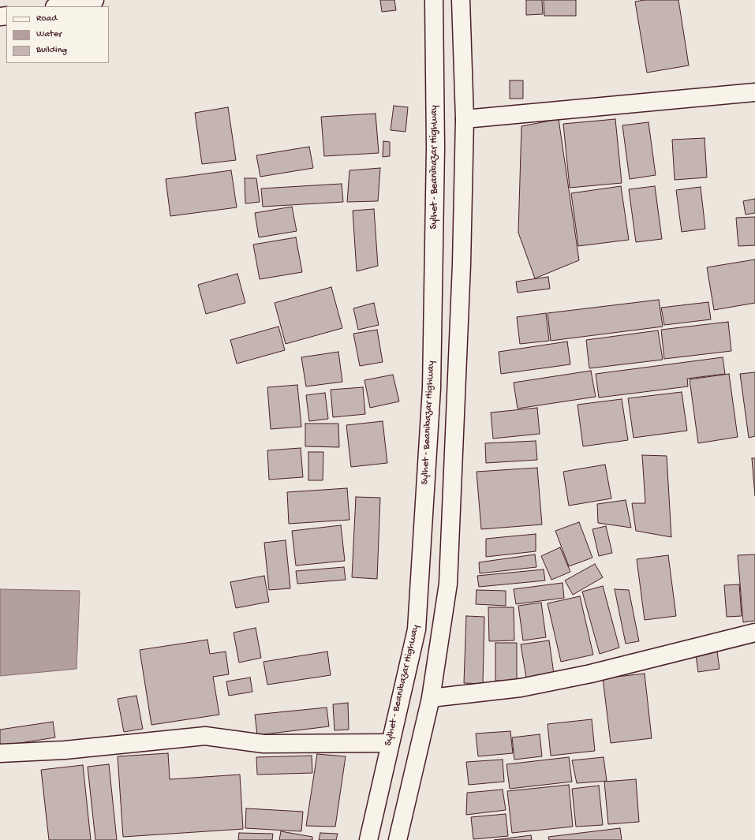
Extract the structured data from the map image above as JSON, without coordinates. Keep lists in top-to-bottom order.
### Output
{
  "streets": {
    "main road": ["Sylhet - Beanibazar Highway"]
  },
  "legend": ["Road", "Water", "Building"]
}
